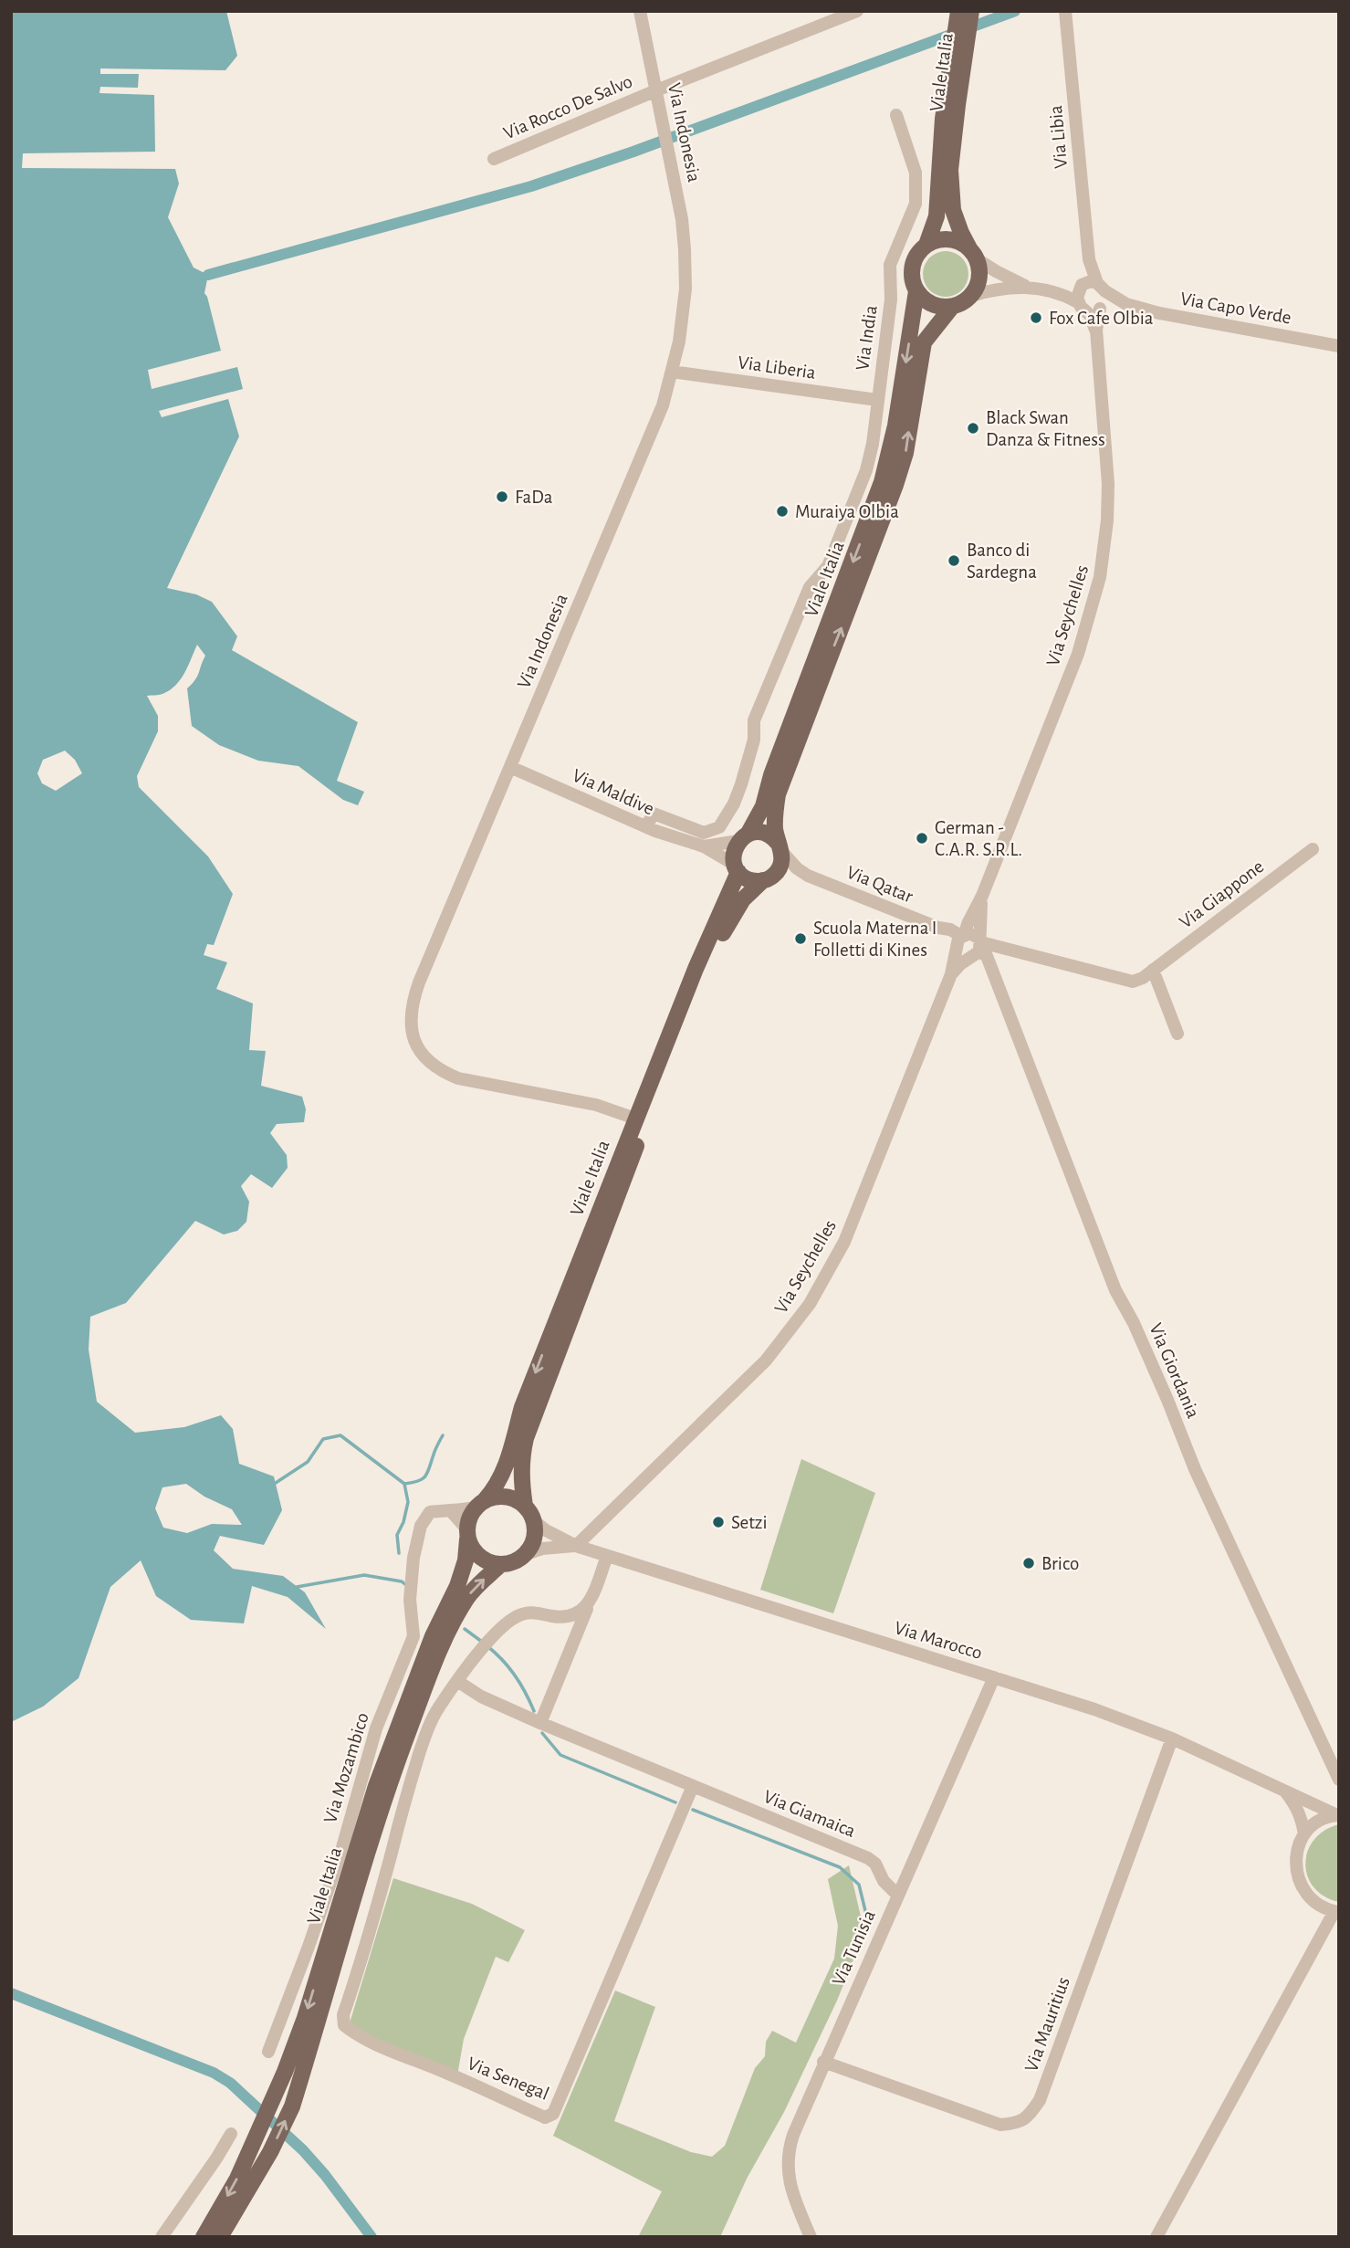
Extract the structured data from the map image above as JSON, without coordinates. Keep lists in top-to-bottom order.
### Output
{
  "streets": {
    "main road": ["Viale Italia"],
    "street": [
      "Via Rocco De Salvo",
      "Via Indonesia",
      "Via Libia",
      "Via Capo Verde",
      "Via India",
      "Via Liberia",
      "Via Seychelles",
      "Via Maldive",
      "Via Qatar",
      "Via Giappone",
      "Via Giordania",
      "Via Marocco",
      "Via Mozambico",
      "Via Giamaica",
      "Via Tunisia",
      "Via Mauritius",
      "Via Senegal"
    ]
  },
  "crossings": [
    ["Viale Italia", "Via Indonesia"],
    ["Viale Italia", "Via Maldive"],
    ["Viale Italia", "Via Marocco"],
    ["Viale Italia", "Via Mozambico"],
    ["Via Rocco De Salvo", "Via Indonesia"],
    ["Via Indonesia", "Via Liberia"],
    ["Via Indonesia", "Via Maldive"],
    ["Via Libia", "Via Capo Verde"],
    ["Via Libia", "Via Seychelles"],
    ["Via Capo Verde", "Via Seychelles"],
    ["Via India", "Via Liberia"],
    ["Via India", "Via Maldive"],
    ["Via Seychelles", "Via Qatar"],
    ["Via Seychelles", "Via Giappone"],
    ["Via Seychelles", "Via Giordania"],
    ["Via Seychelles", "Via Marocco"],
    ["Via Qatar", "Via Giappone"],
    ["Via Giappone", "Via Giordania"],
    ["Via Marocco", "Via Mozambico"],
    ["Via Marocco", "Via Tunisia"],
    ["Via Marocco", "Via Mauritius"],
    ["Via Giamaica", "Via Tunisia"],
    ["Via Giamaica", "Via Senegal"],
    ["Via Tunisia", "Via Mauritius"]
  ],
  "places": [
    "Fox Cafe Olbia",
    "Black Swan Danza & Fitness",
    "FaDa",
    "Muraiya Olbia",
    "Banco di Sardegna",
    "German - C.A.R. S.R.L.",
    "Scuola Materna I Folletti di Kines",
    "Setzi",
    "Brico"
  ]
}
